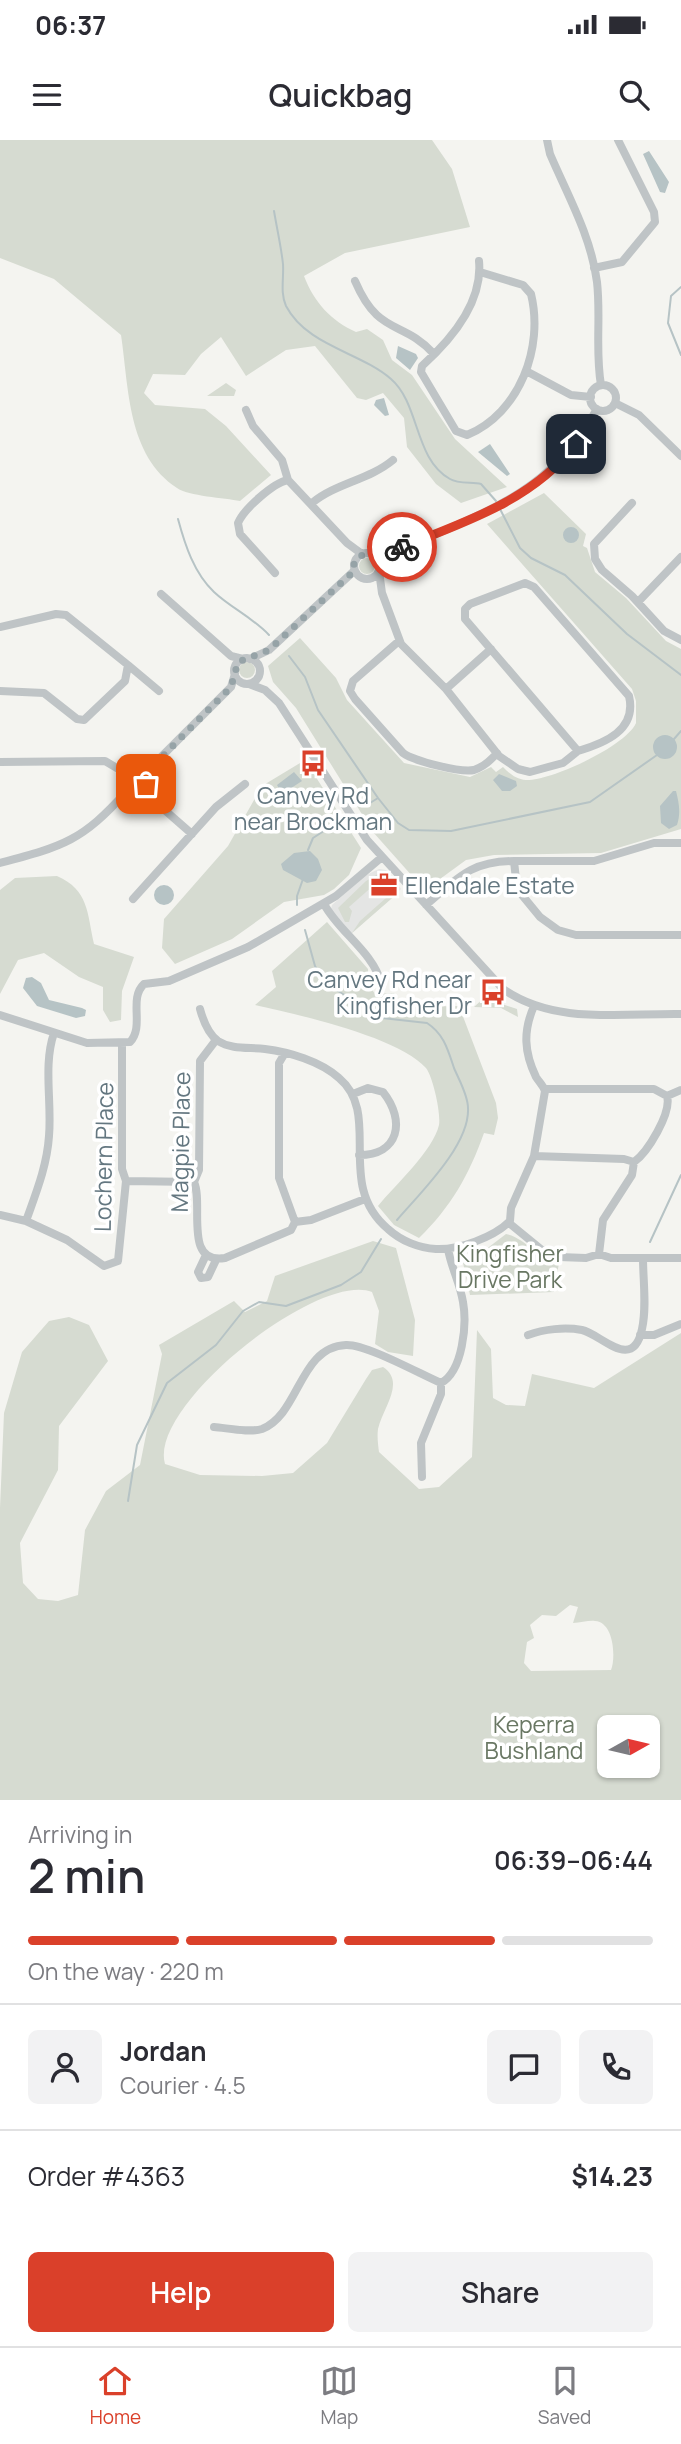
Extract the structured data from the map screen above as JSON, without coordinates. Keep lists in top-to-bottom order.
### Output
{
  "streets": {
    "street": ["Magpie Place", "Lochern Place"]
  },
  "parks": ["Kingfisher Drive Park", "Keperra Bushland"],
  "places": {
    "bus stop": ["Canvey Rd near Brockman", "Canvey Rd near Kingfisher Dr"],
    "office": ["Ellendale Estate"]
  },
  "north": "right",
  "page": {
    "status": "06:37",
    "header": "Quickbag",
    "heading": ["2 min", "Arriving in", "06:39–06:44"],
    "panel": [
      "Jordan",
      "Courier · 4.5",
      "Order #4363",
      "$14.23"
    ],
    "bar": "On the way · 220 m",
    "buttons": ["Help", "Share"],
    "tabs": ["Home", "Map", "Saved"]
  }
}
